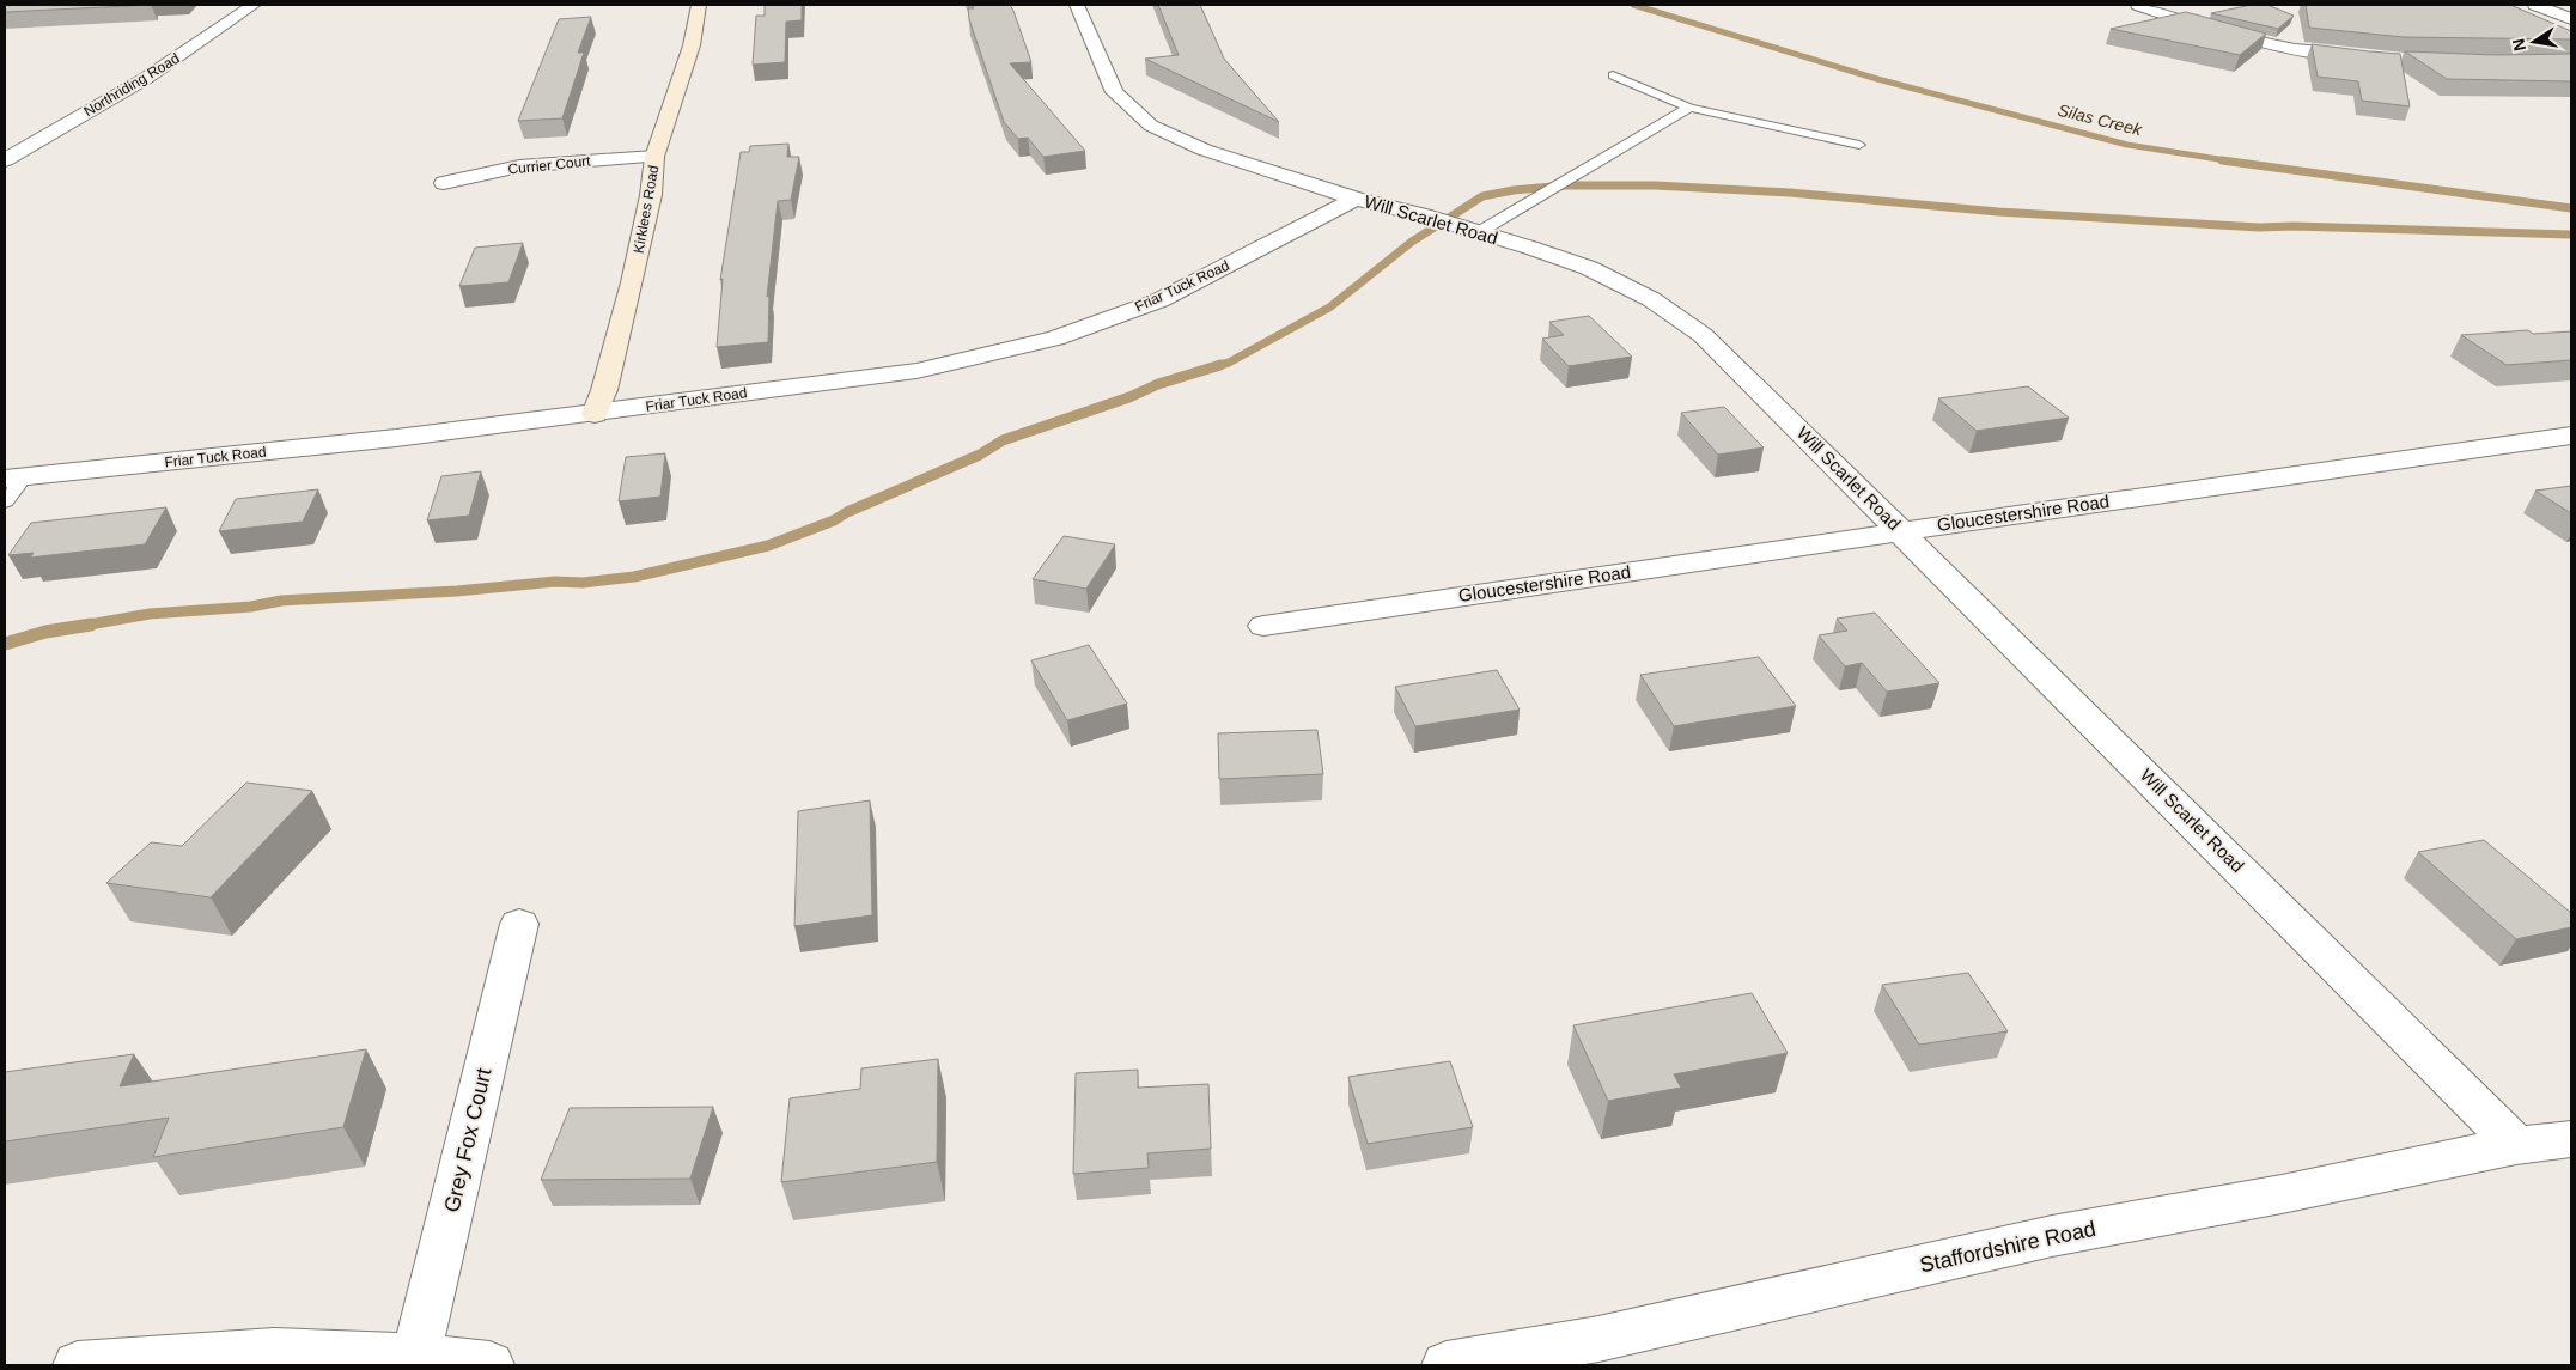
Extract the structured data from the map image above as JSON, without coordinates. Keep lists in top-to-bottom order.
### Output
{
  "streets": {
    "street": [
      "Northriding Road",
      "Currier Court",
      "Kirklees Road",
      "Will Scarlet Road",
      "Friar Tuck Road",
      "Gloucestershire Road",
      "Grey Fox Court",
      "Staffordshire Road"
    ]
  },
  "crossings": [
    ["Currier Court", "Kirklees Road"],
    ["Kirklees Road", "Friar Tuck Road"],
    ["Will Scarlet Road", "Friar Tuck Road"],
    ["Will Scarlet Road", "Gloucestershire Road"],
    ["Will Scarlet Road", "Staffordshire Road"]
  ],
  "water": ["Silas Creek"],
  "north": "left"
}
